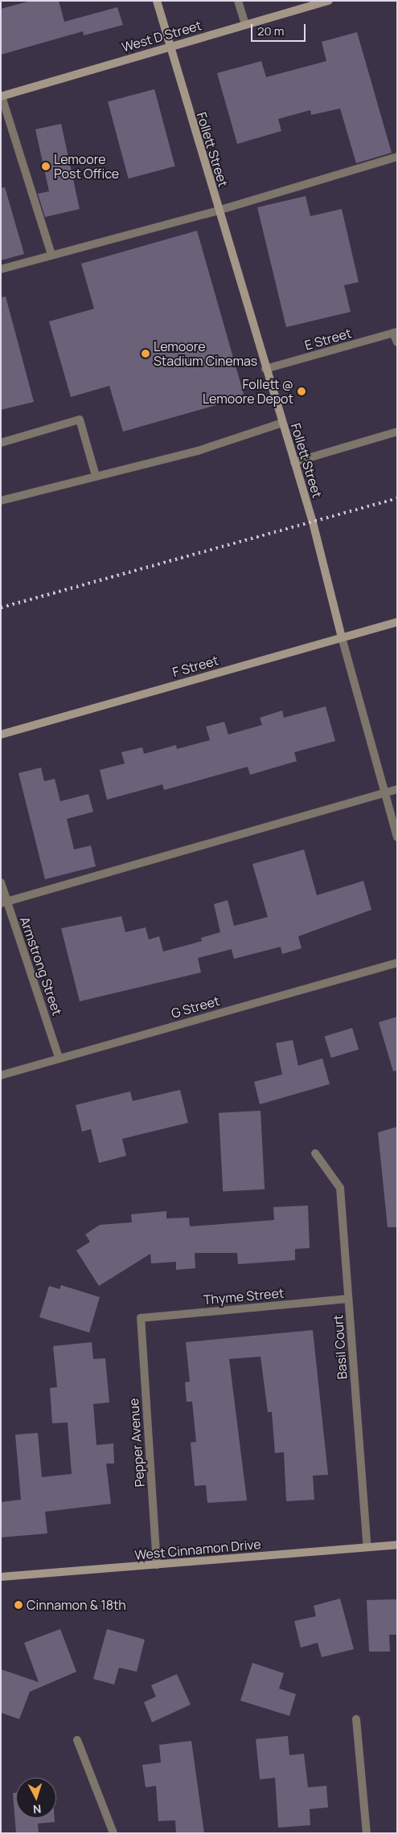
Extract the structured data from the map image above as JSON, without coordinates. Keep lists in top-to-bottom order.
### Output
{
  "streets": {
    "street": [
      "West D Street",
      "Follett Street",
      "E Street",
      "F Street",
      "Armstrong Street",
      "G Street",
      "Thyme Street",
      "Basil Court",
      "Pepper Avenue",
      "West Cinnamon Drive"
    ]
  },
  "crossings": [
    ["West D Street", "Follett Street"],
    ["Follett Street", "E Street"],
    ["Follett Street", "F Street"],
    ["Armstrong Street", "G Street"],
    ["Thyme Street", "Basil Court"],
    ["Thyme Street", "Pepper Avenue"],
    ["Basil Court", "West Cinnamon Drive"],
    ["Pepper Avenue", "West Cinnamon Drive"]
  ],
  "places": [
    "Lemoore Post Office",
    "Lemoore Stadium Cinemas",
    "Follett @ Lemoore Depot",
    "Cinnamon & 18th"
  ],
  "scale_bar": "20 m",
  "north": "bottom"
}
